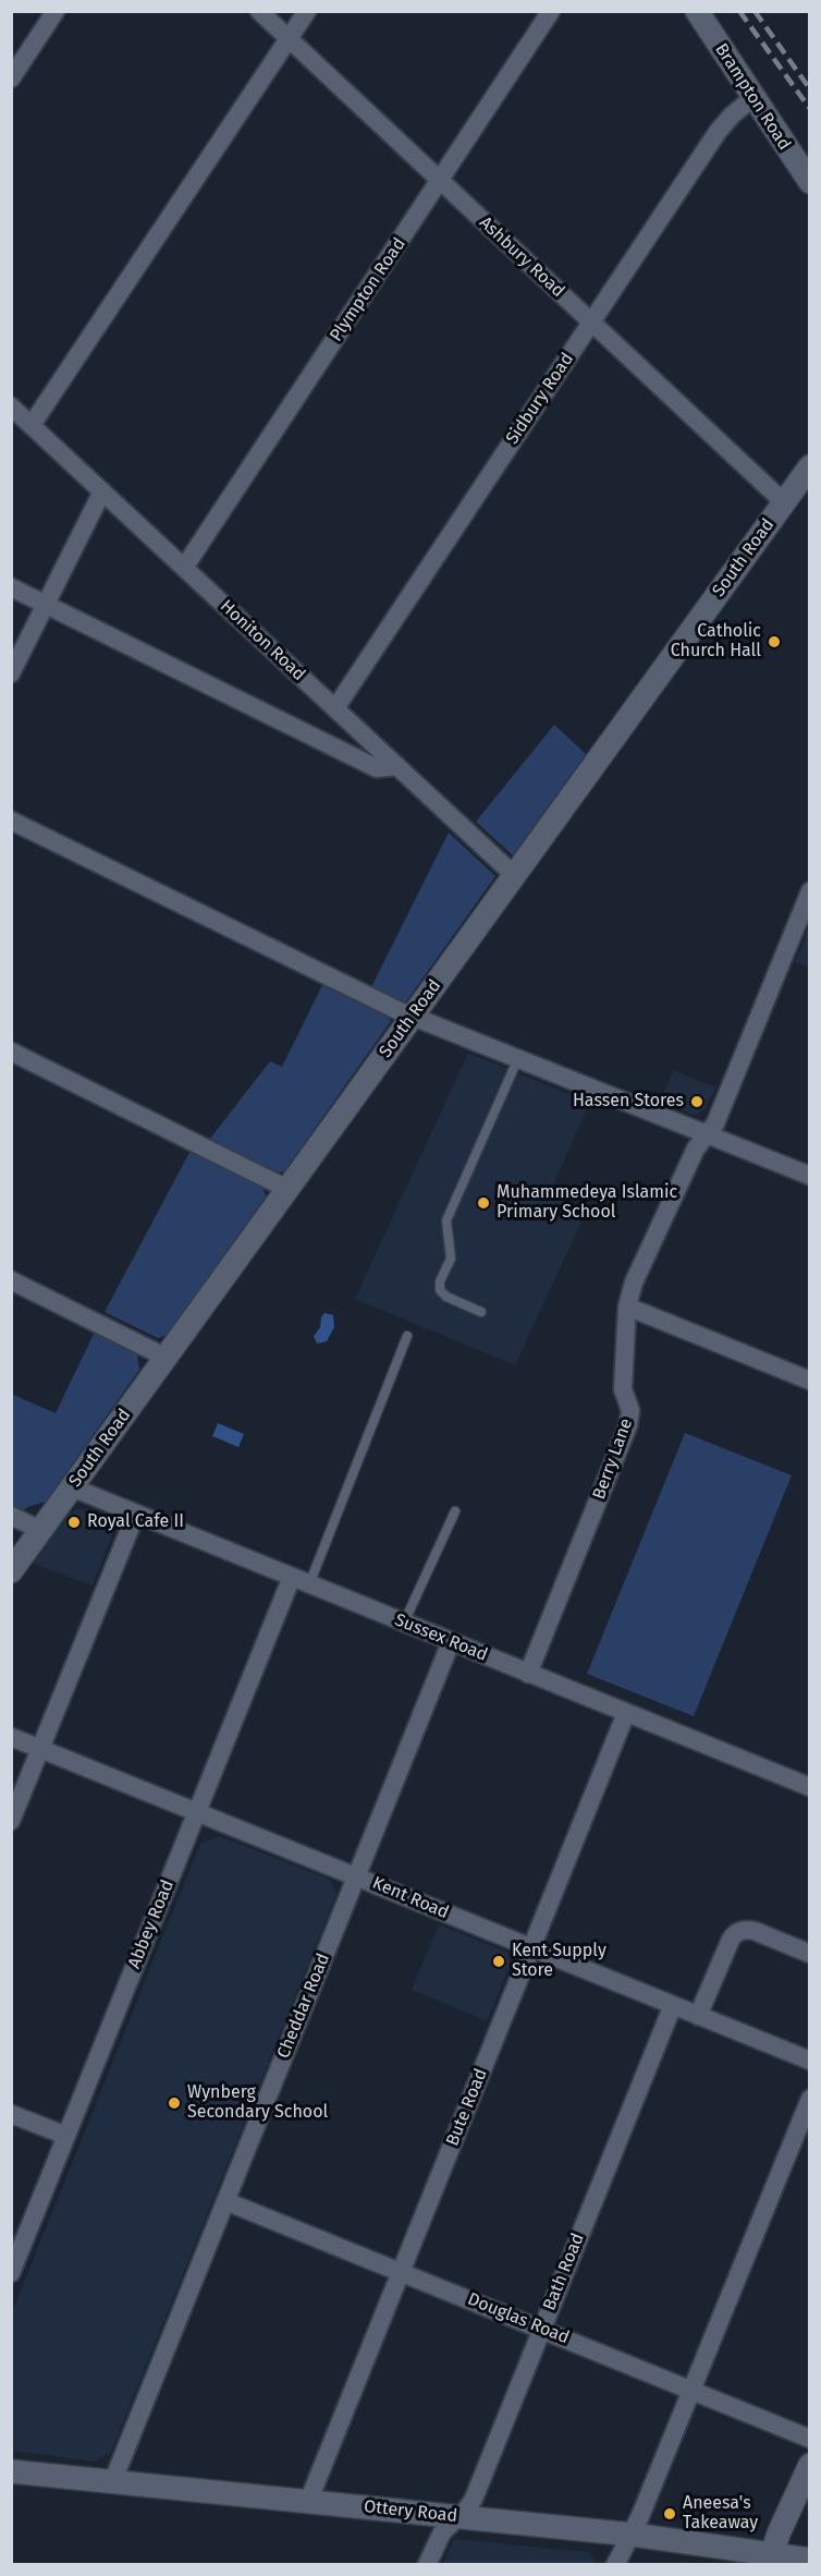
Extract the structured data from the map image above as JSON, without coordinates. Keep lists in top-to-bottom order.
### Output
{
  "streets": {
    "street": [
      "Brampton Road",
      "Ashbury Road",
      "Plympton Road",
      "Sidbury Road",
      "South Road",
      "Honiton Road",
      "Berry Lane",
      "Sussex Road",
      "Kent Road",
      "Abbey Road",
      "Cheddar Road",
      "Bute Road",
      "Bath Road",
      "Douglas Road",
      "Ottery Road"
    ]
  },
  "crossings": [
    ["Brampton Road", "Sidbury Road"],
    ["Ashbury Road", "Plympton Road"],
    ["Ashbury Road", "Sidbury Road"],
    ["Ashbury Road", "South Road"],
    ["Plympton Road", "Honiton Road"],
    ["Sidbury Road", "Honiton Road"],
    ["South Road", "Honiton Road"],
    ["South Road", "Sussex Road"],
    ["Berry Lane", "Sussex Road"],
    ["Sussex Road", "Abbey Road"],
    ["Sussex Road", "Cheddar Road"],
    ["Sussex Road", "Bute Road"],
    ["Kent Road", "Abbey Road"],
    ["Kent Road", "Cheddar Road"],
    ["Kent Road", "Bute Road"],
    ["Kent Road", "Bath Road"],
    ["Cheddar Road", "Douglas Road"],
    ["Cheddar Road", "Ottery Road"],
    ["Bute Road", "Douglas Road"],
    ["Bute Road", "Ottery Road"],
    ["Bath Road", "Douglas Road"],
    ["Bath Road", "Ottery Road"]
  ],
  "places": [
    "Catholic Church Hall",
    "Hassen Stores",
    "Muhammedeya Islamic Primary School",
    "Royal Cafe II",
    "Kent Supply Store",
    "Wynberg Secondary School",
    "Aneesa's Takeaway"
  ]
}
